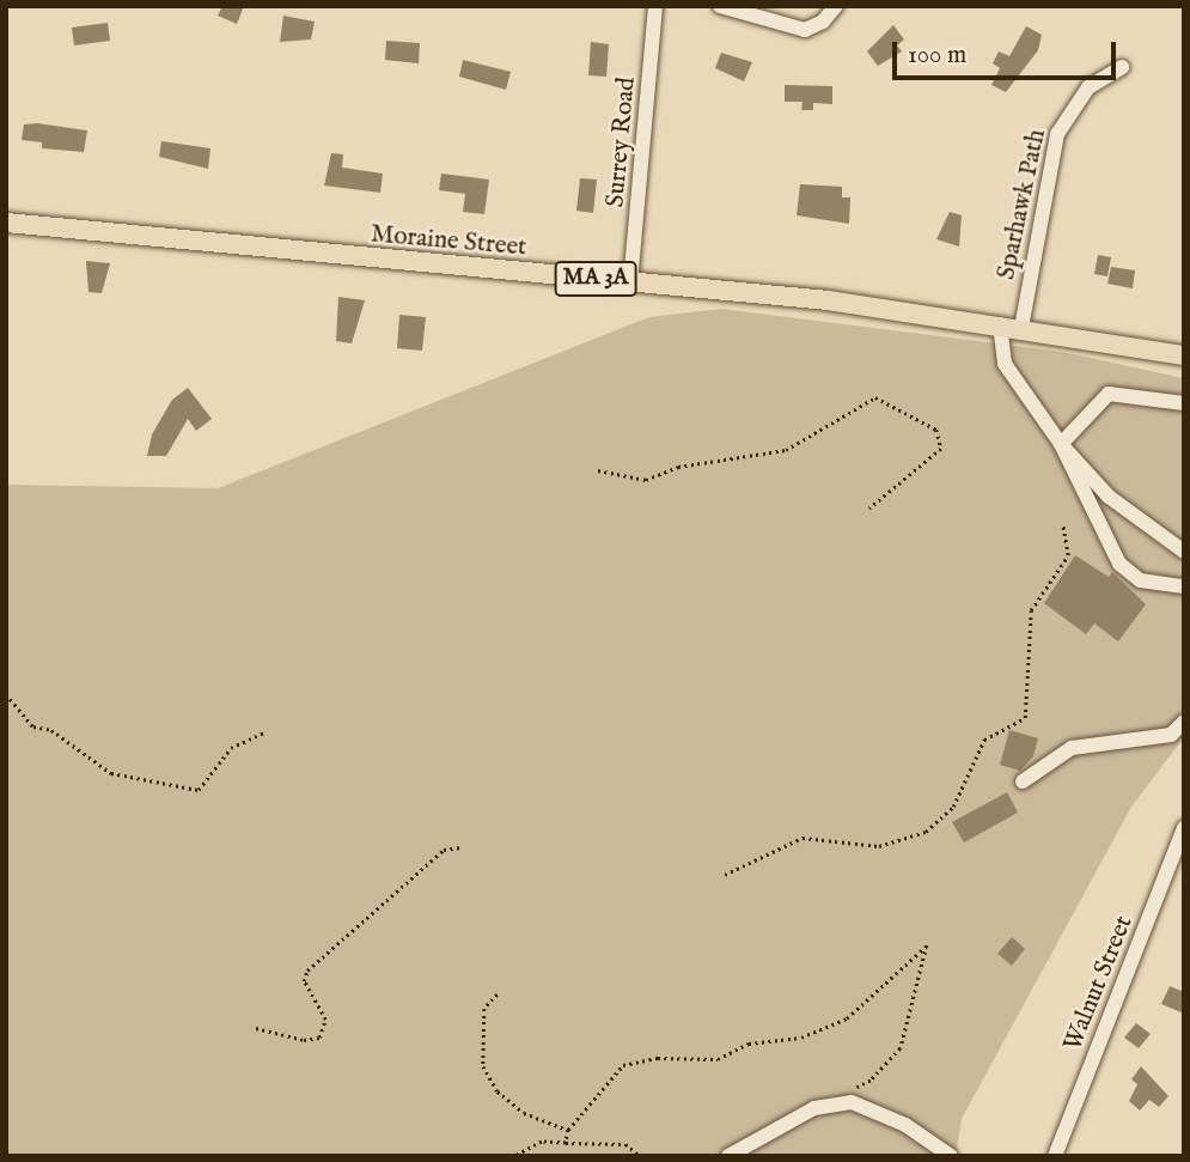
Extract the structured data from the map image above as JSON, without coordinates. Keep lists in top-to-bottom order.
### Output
{
  "streets": {
    "main road": ["Moraine Street", "MA 3A"],
    "street": ["Surrey Road", "Sparhawk Path", "Walnut Street"]
  },
  "crossings": [
    ["Surrey Road", "Moraine Street"],
    ["Sparhawk Path", "Moraine Street"]
  ],
  "scale_bar": "100 m"
}
